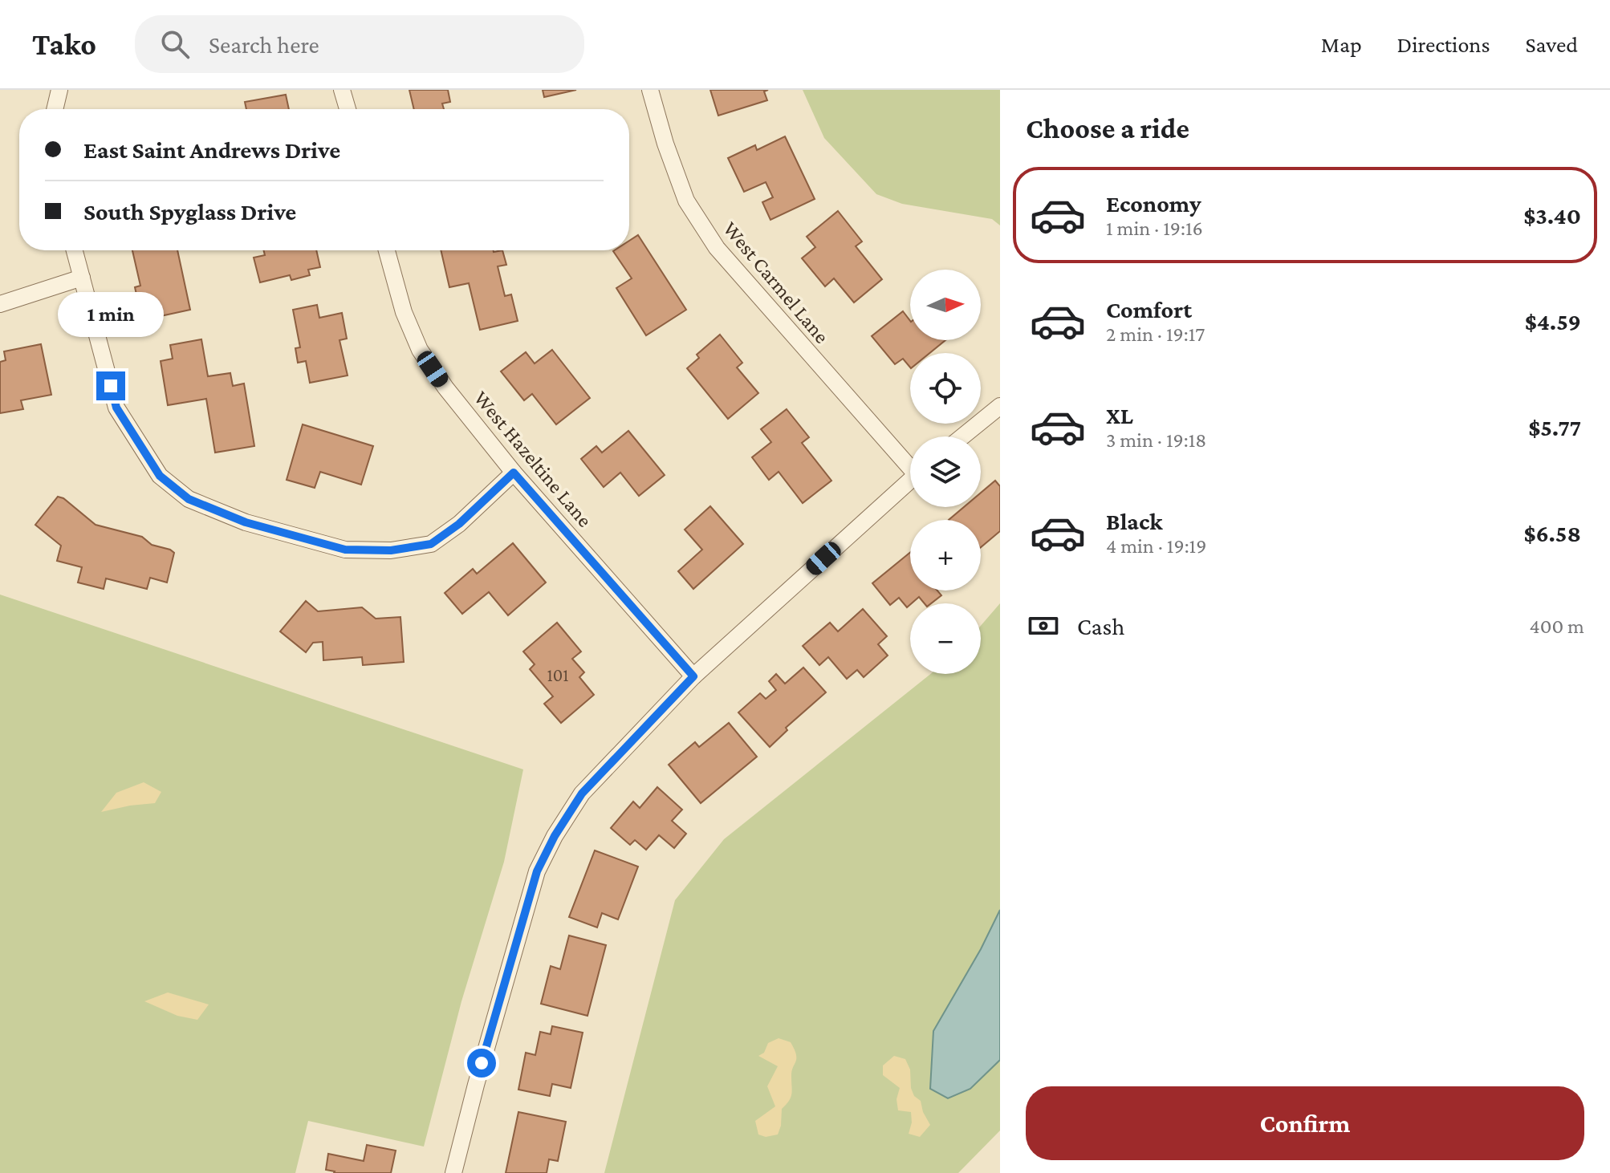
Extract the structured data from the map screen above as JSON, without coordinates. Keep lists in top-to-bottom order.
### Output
{
  "streets": {
    "street": ["West Carmel Lane", "West Hazeltine Lane"]
  },
  "house_numbers": ["101"],
  "north": "right",
  "page": {
    "header": "Tako",
    "search": "Search here",
    "nav": ["Map", "Directions", "Saved"],
    "heading": "Choose a ride",
    "banner": ["East Saint Andrews Drive", "South Spyglass Drive"],
    "list": [
      {
        "name": "Economy",
        "note": "1 min · 19:16",
        "value": "$3.40"
      },
      {
        "name": "Comfort",
        "note": "2 min · 19:17",
        "value": "$4.59"
      },
      {
        "name": "XL",
        "note": "3 min · 19:18",
        "value": "$5.77"
      },
      {
        "name": "Black",
        "note": "4 min · 19:19",
        "value": "$6.58"
      }
    ],
    "map_buttons": ["+", "−"],
    "bubble": "1 min",
    "pay": ["Cash", "400 m"],
    "buttons": "Confirm"
  }
}
